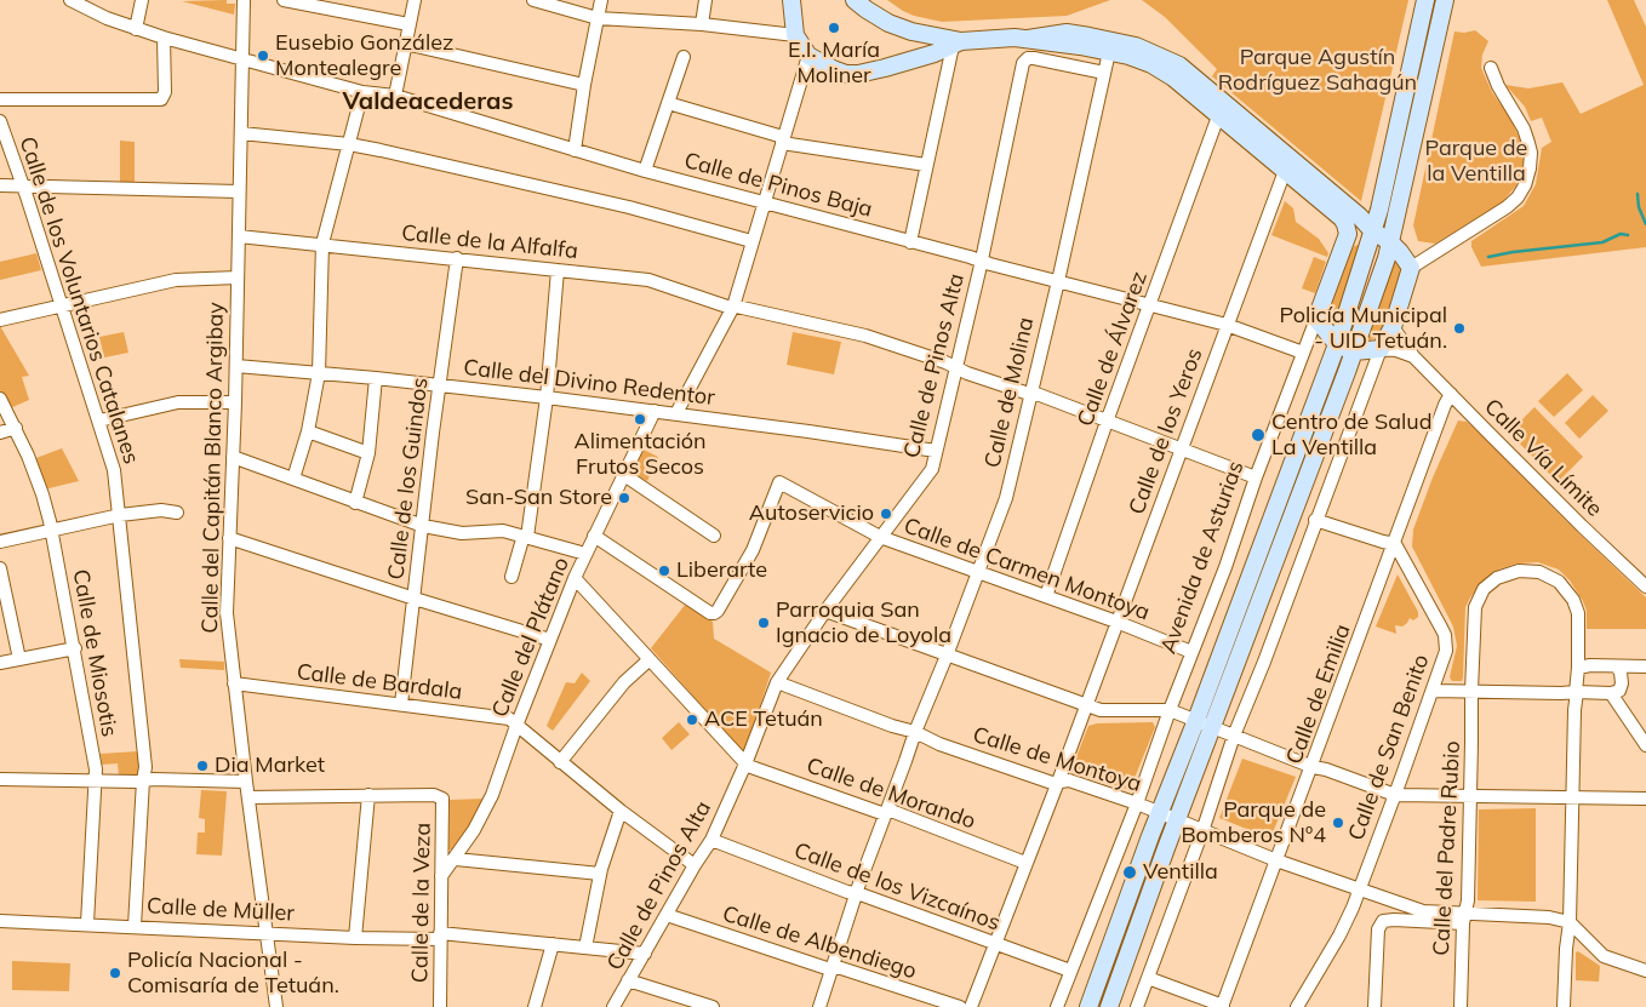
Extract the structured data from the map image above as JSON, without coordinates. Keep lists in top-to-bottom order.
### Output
{
  "streets": {
    "main road": ["Avenida de Asturias"],
    "street": [
      "Calle de Pinos Baja",
      "Calle de la Alfalfa",
      "Calle de los Voluntarios Catalanes",
      "Calle de Álvarez",
      "Calle de Pinos Alta",
      "Calle del Divino Redentor",
      "Calle de Molina",
      "Calle de los Yeros",
      "Calle Vía Límite",
      "Calle del Capitán Blanco Argibay",
      "Calle de los Guindos",
      "Calle de Carmen Montoya",
      "Calle del Plátano",
      "Calle de Miosotis",
      "Calle de Bardala",
      "Calle de Emilia",
      "Calle de San Benito",
      "Calle de Montoya",
      "Calle de Morando",
      "Calle del Padre Rubio",
      "Calle de los Vizcaínos",
      "Calle de la Veza",
      "Calle de Müller",
      "Calle de Albendiego"
    ]
  },
  "crossings": [
    ["Calle de Pinos Baja", "Calle de Álvarez"],
    ["Calle de Pinos Baja", "Calle de Pinos Alta"],
    ["Calle de Pinos Baja", "Calle de Molina"],
    ["Calle de Pinos Baja", "Calle de los Yeros"],
    ["Calle de Pinos Baja", "Calle del Capitán Blanco Argibay"],
    ["Calle de Pinos Baja", "Avenida de Asturias"],
    ["Calle de la Alfalfa", "Calle de Álvarez"],
    ["Calle de la Alfalfa", "Calle de Pinos Alta"],
    ["Calle de la Alfalfa", "Calle de Molina"],
    ["Calle de la Alfalfa", "Calle de los Yeros"],
    ["Calle de la Alfalfa", "Calle del Capitán Blanco Argibay"],
    ["Calle de la Alfalfa", "Calle de los Guindos"],
    ["Calle de la Alfalfa", "Avenida de Asturias"],
    ["Calle de los Voluntarios Catalanes", "Calle de Müller"],
    ["Calle de Álvarez", "Calle de Carmen Montoya"],
    ["Calle de Pinos Alta", "Calle del Divino Redentor"],
    ["Calle de Pinos Alta", "Calle de Molina"],
    ["Calle de Pinos Alta", "Calle de Carmen Montoya"],
    ["Calle de Pinos Alta", "Calle de Bardala"],
    ["Calle de Pinos Alta", "Calle de Montoya"],
    ["Calle de Pinos Alta", "Calle de Morando"],
    ["Calle de Pinos Alta", "Calle de los Vizcaínos"],
    ["Calle de Pinos Alta", "Calle de Müller"],
    ["Calle de Pinos Alta", "Calle de Albendiego"],
    ["Calle del Divino Redentor", "Calle del Capitán Blanco Argibay"],
    ["Calle del Divino Redentor", "Calle de los Guindos"],
    ["Calle del Divino Redentor", "Calle del Plátano"],
    ["Calle de Molina", "Calle de Carmen Montoya"],
    ["Calle de Molina", "Calle de Montoya"],
    ["Calle de Molina", "Calle de Morando"],
    ["Calle de Molina", "Calle de los Vizcaínos"],
    ["Calle de Molina", "Calle de Albendiego"],
    ["Calle de los Yeros", "Calle de Carmen Montoya"],
    ["Calle de los Yeros", "Calle de Montoya"],
    ["Calle de los Yeros", "Calle de Morando"],
    ["Calle de los Yeros", "Calle de los Vizcaínos"],
    ["Calle Vía Límite", "Calle de Emilia"],
    ["Calle del Capitán Blanco Argibay", "Calle de Bardala"],
    ["Calle del Capitán Blanco Argibay", "Calle de Müller"],
    ["Calle de los Guindos", "Calle de Bardala"],
    ["Avenida de Asturias", "Calle de Carmen Montoya"],
    ["Avenida de Asturias", "Calle de Montoya"],
    ["Avenida de Asturias", "Calle de los Vizcaínos"],
    ["Calle de Carmen Montoya", "Calle del Plátano"],
    ["Calle del Plátano", "Calle de Bardala"],
    ["Calle del Plátano", "Calle de Morando"],
    ["Calle del Plátano", "Calle de la Veza"],
    ["Calle de Miosotis", "Calle de Müller"],
    ["Calle de Emilia", "Calle de San Benito"],
    ["Calle de Emilia", "Calle de Montoya"],
    ["Calle de San Benito", "Calle de Montoya"],
    ["Calle de Montoya", "Calle del Padre Rubio"],
    ["Calle de la Veza", "Calle de Müller"]
  ],
  "districts": ["Valdeacederas"],
  "parks": ["Parque Agustín Rodríguez Sahagún", "Parque de la Ventilla"],
  "places": [
    "E.I. María Moliner",
    "Eusebio González Montealegre",
    "Policía Municipal - UID Tetuán.",
    "Alimentación Frutos Secos",
    "Centro de Salud La Ventilla",
    "San-San Store",
    "Autoservicio",
    "Liberarte",
    "Parroquia San Ignacio de Loyola",
    "ACE Tetuán",
    "Dia Market",
    "Parque de Bomberos Nº4",
    "Ventilla",
    "Policía Nacional - Comisaría de Tetuán."
  ]
}
